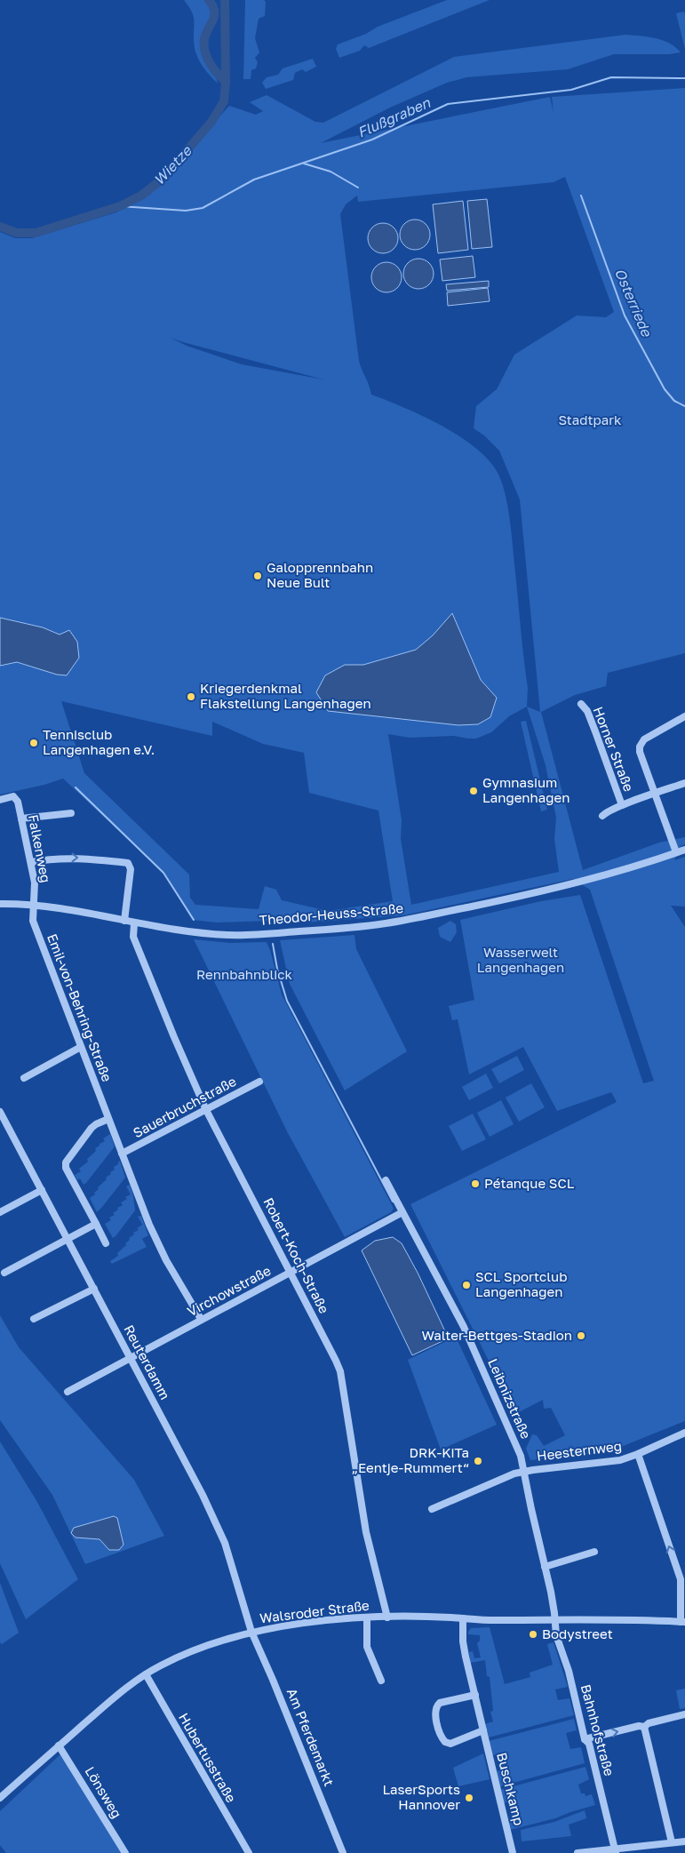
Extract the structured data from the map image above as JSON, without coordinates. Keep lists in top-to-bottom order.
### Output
{
  "streets": {
    "street": [
      "Horner Straße",
      "Falkenweg",
      "Theodor-Heuss-Straße",
      "Emil-von-Behring-Straße",
      "Sauerbruchstraße",
      "Robert-Koch-Straße",
      "Virchowstraße",
      "Reuterdamm",
      "Leibnizstraße",
      "Heesternweg",
      "Walsroder Straße",
      "Bahnhofstraße",
      "Am Pferdemarkt",
      "Hubertusstraße",
      "Buschkamp",
      "Lönsweg"
    ]
  },
  "crossings": [
    ["Falkenweg", "Theodor-Heuss-Straße"],
    ["Falkenweg", "Emil-von-Behring-Straße"],
    ["Theodor-Heuss-Straße", "Emil-von-Behring-Straße"],
    ["Theodor-Heuss-Straße", "Robert-Koch-Straße"],
    ["Emil-von-Behring-Straße", "Sauerbruchstraße"],
    ["Emil-von-Behring-Straße", "Virchowstraße"],
    ["Sauerbruchstraße", "Robert-Koch-Straße"],
    ["Robert-Koch-Straße", "Virchowstraße"],
    ["Robert-Koch-Straße", "Walsroder Straße"],
    ["Virchowstraße", "Reuterdamm"],
    ["Virchowstraße", "Leibnizstraße"],
    ["Reuterdamm", "Walsroder Straße"],
    ["Reuterdamm", "Am Pferdemarkt"],
    ["Leibnizstraße", "Heesternweg"],
    ["Leibnizstraße", "Walsroder Straße"],
    ["Leibnizstraße", "Bahnhofstraße"],
    ["Walsroder Straße", "Bahnhofstraße"],
    ["Walsroder Straße", "Am Pferdemarkt"],
    ["Walsroder Straße", "Hubertusstraße"],
    ["Walsroder Straße", "Buschkamp"],
    ["Walsroder Straße", "Lönsweg"]
  ],
  "water": ["Flußgraben", "Wietze", "Osterriede"],
  "parks": ["Stadtpark", "Wasserwelt Langenhagen", "Rennbahnblick"],
  "places": [
    "Galopprennbahn Neue Bult",
    "Kriegerdenkmal Flakstellung Langenhagen",
    "Tennisclub Langenhagen e.V.",
    "Gymnasium Langenhagen",
    "Pétanque SCL",
    "SCL Sportclub Langenhagen",
    "Walter-Bettges-Stadion",
    "DRK-KiTa „Eentje-Rummert“",
    "Bodystreet",
    "LaserSports Hannover"
  ]
}
